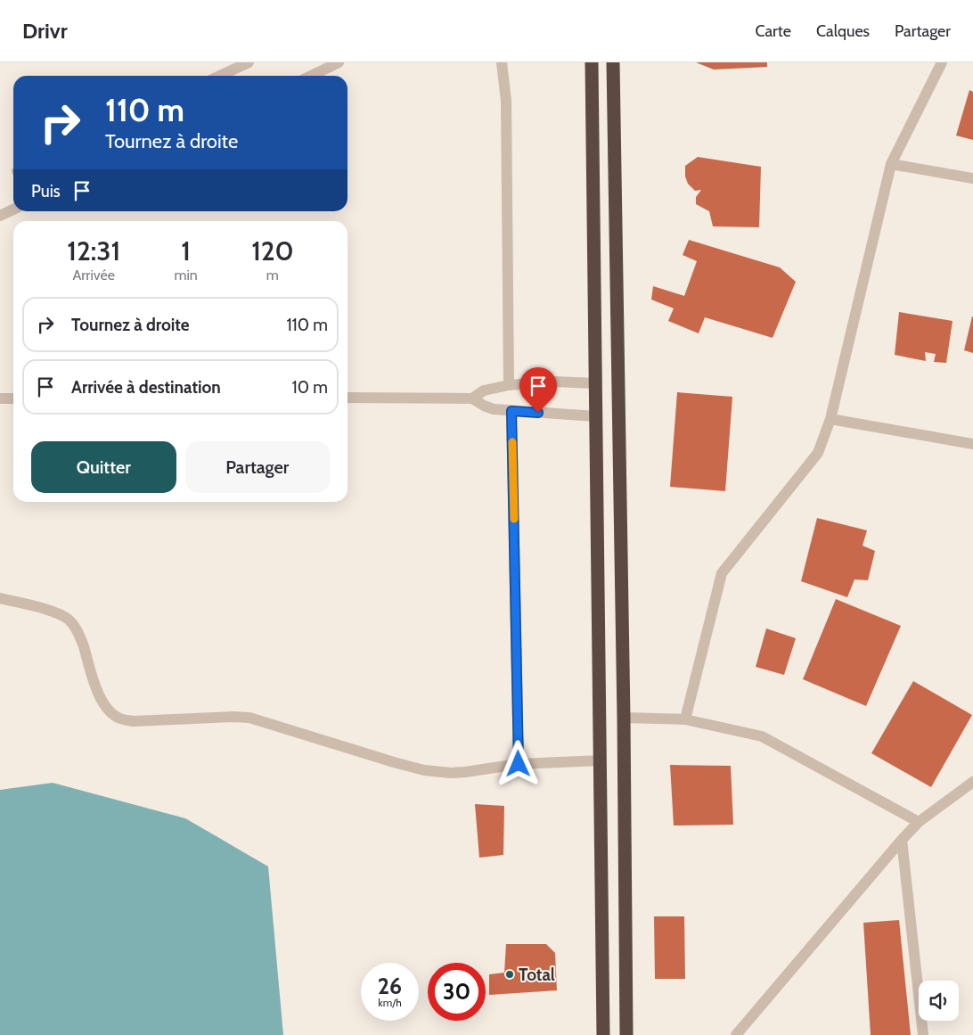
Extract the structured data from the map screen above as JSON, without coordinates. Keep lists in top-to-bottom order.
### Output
{
  "places": ["Total"],
  "page": {
    "header": "Drivr",
    "nav": ["Carte", "Calques", "Partager"],
    "turn": ["110 m", "Tournez à droite"],
    "then": "Puis",
    "eta": [
      "12:31",
      "Arrivée",
      "1",
      "min",
      "120",
      "m"
    ],
    "list": [
      {
        "name": "Tournez à droite",
        "value": "110 m"
      },
      {
        "name": "Arrivée à destination",
        "value": "10 m"
      }
    ],
    "buttons": ["Quitter", "Partager"],
    "speed": "26 km/h",
    "limit": "30"
  }
}
